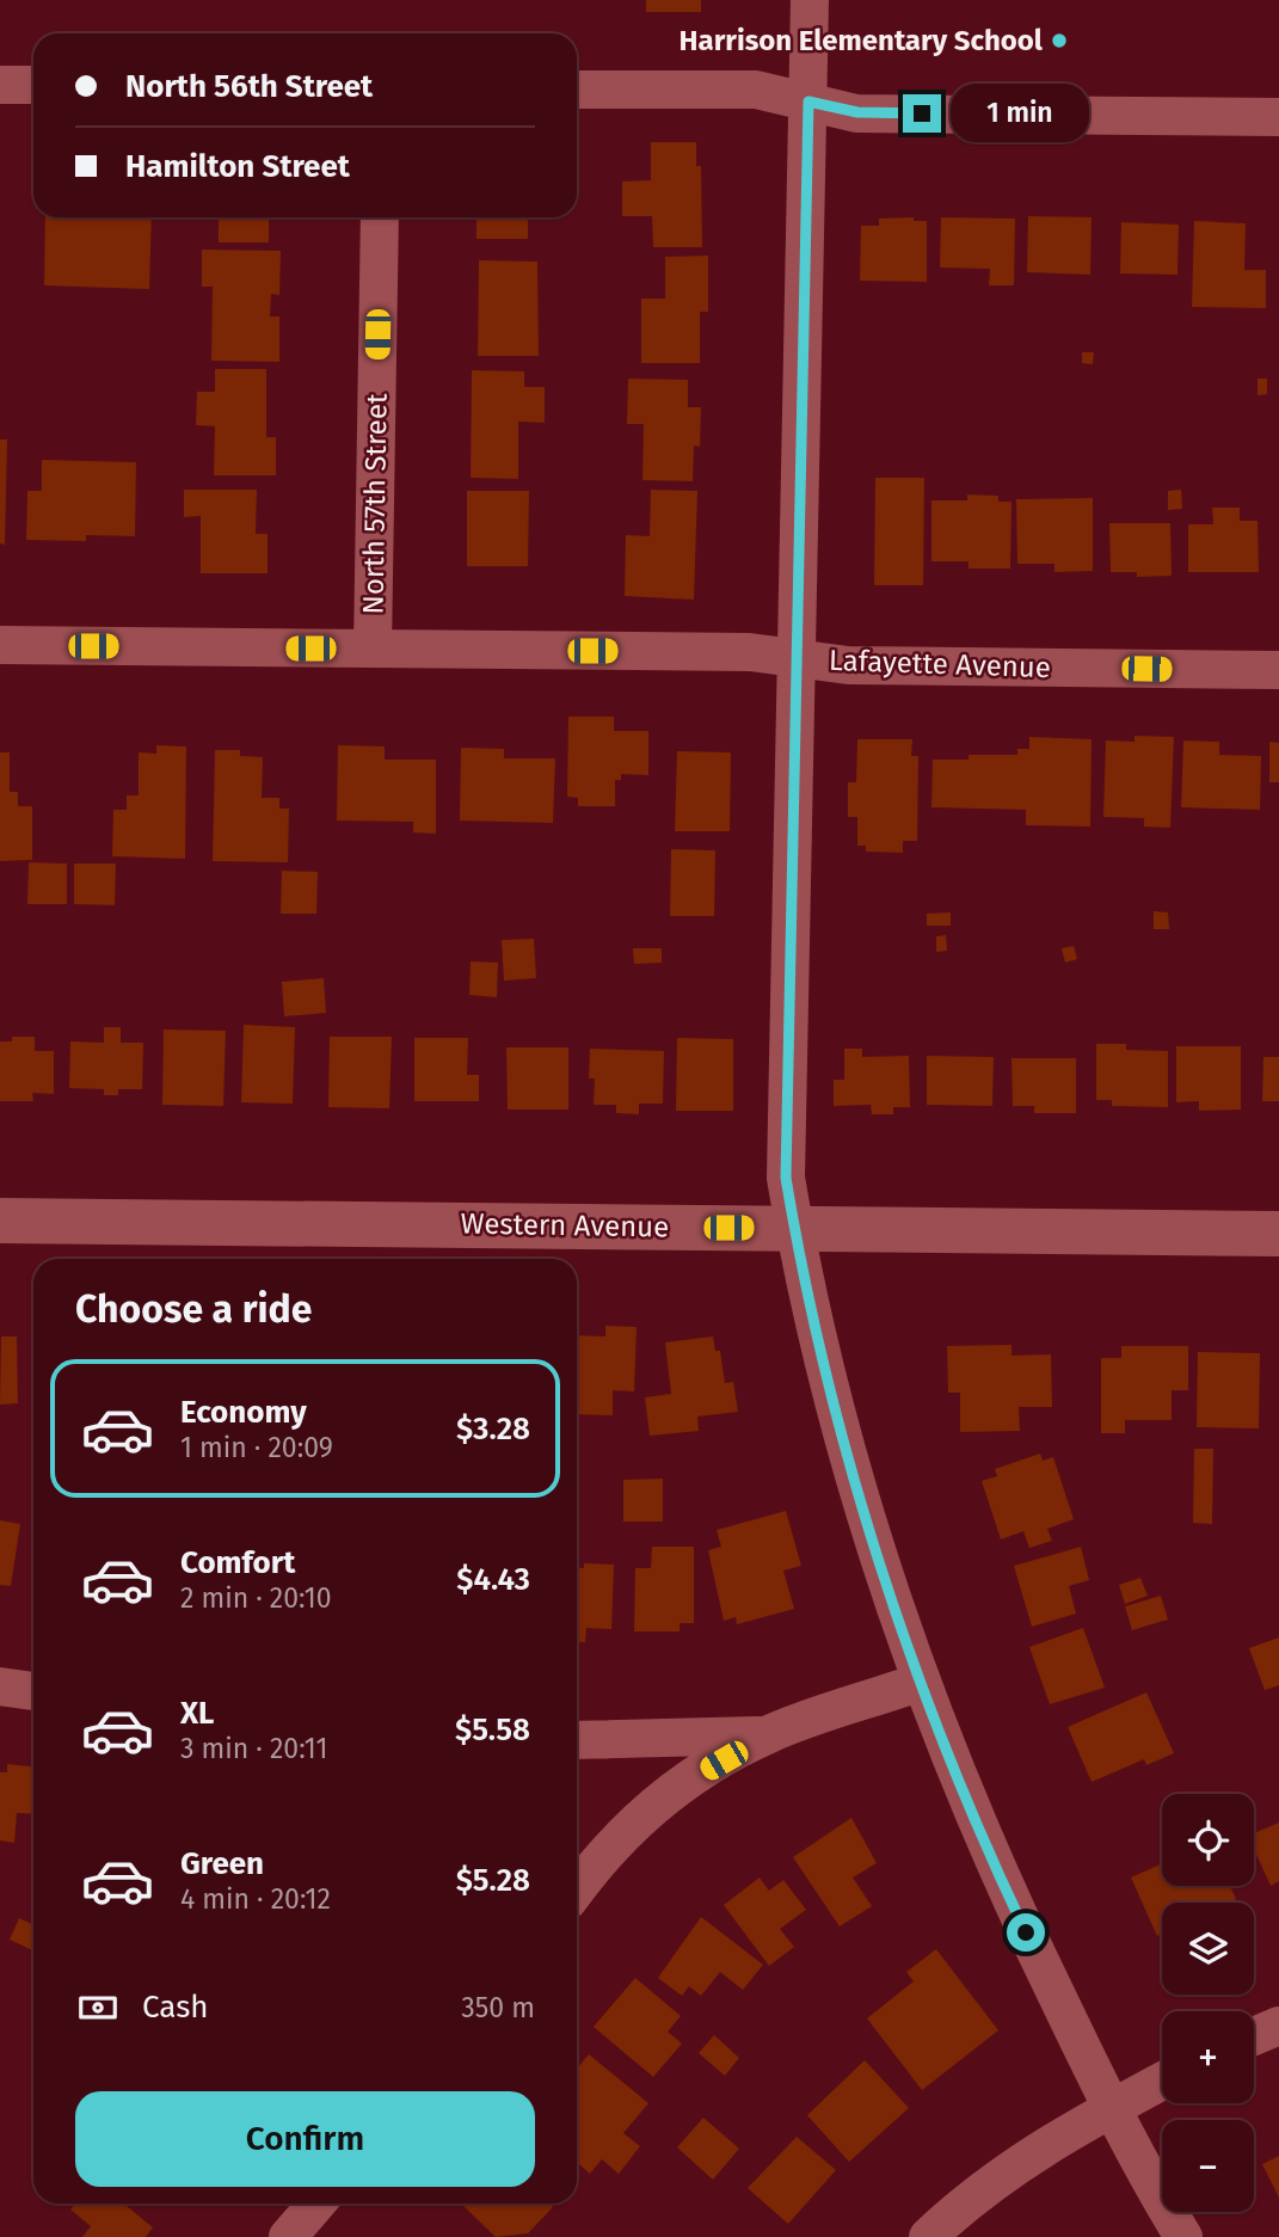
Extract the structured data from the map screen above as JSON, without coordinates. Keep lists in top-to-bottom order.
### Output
{
  "streets": {
    "street": ["North 57th Street", "Lafayette Avenue", "Western Avenue"]
  },
  "crossings": [
    ["North 57th Street", "Lafayette Avenue"]
  ],
  "places": ["Harrison Elementary School"],
  "page": {
    "banner": ["North 56th Street", "Hamilton Street"],
    "bubble": "1 min",
    "heading": "Choose a ride",
    "list": [
      {
        "name": "Economy",
        "note": "1 min · 20:09",
        "value": "$3.28"
      },
      {
        "name": "Comfort",
        "note": "2 min · 20:10",
        "value": "$4.43"
      },
      {
        "name": "XL",
        "note": "3 min · 20:11",
        "value": "$5.58"
      },
      {
        "name": "Green",
        "note": "4 min · 20:12",
        "value": "$5.28"
      }
    ],
    "map_buttons": ["+", "−"],
    "pay": ["Cash", "350 m"],
    "buttons": "Confirm"
  }
}
